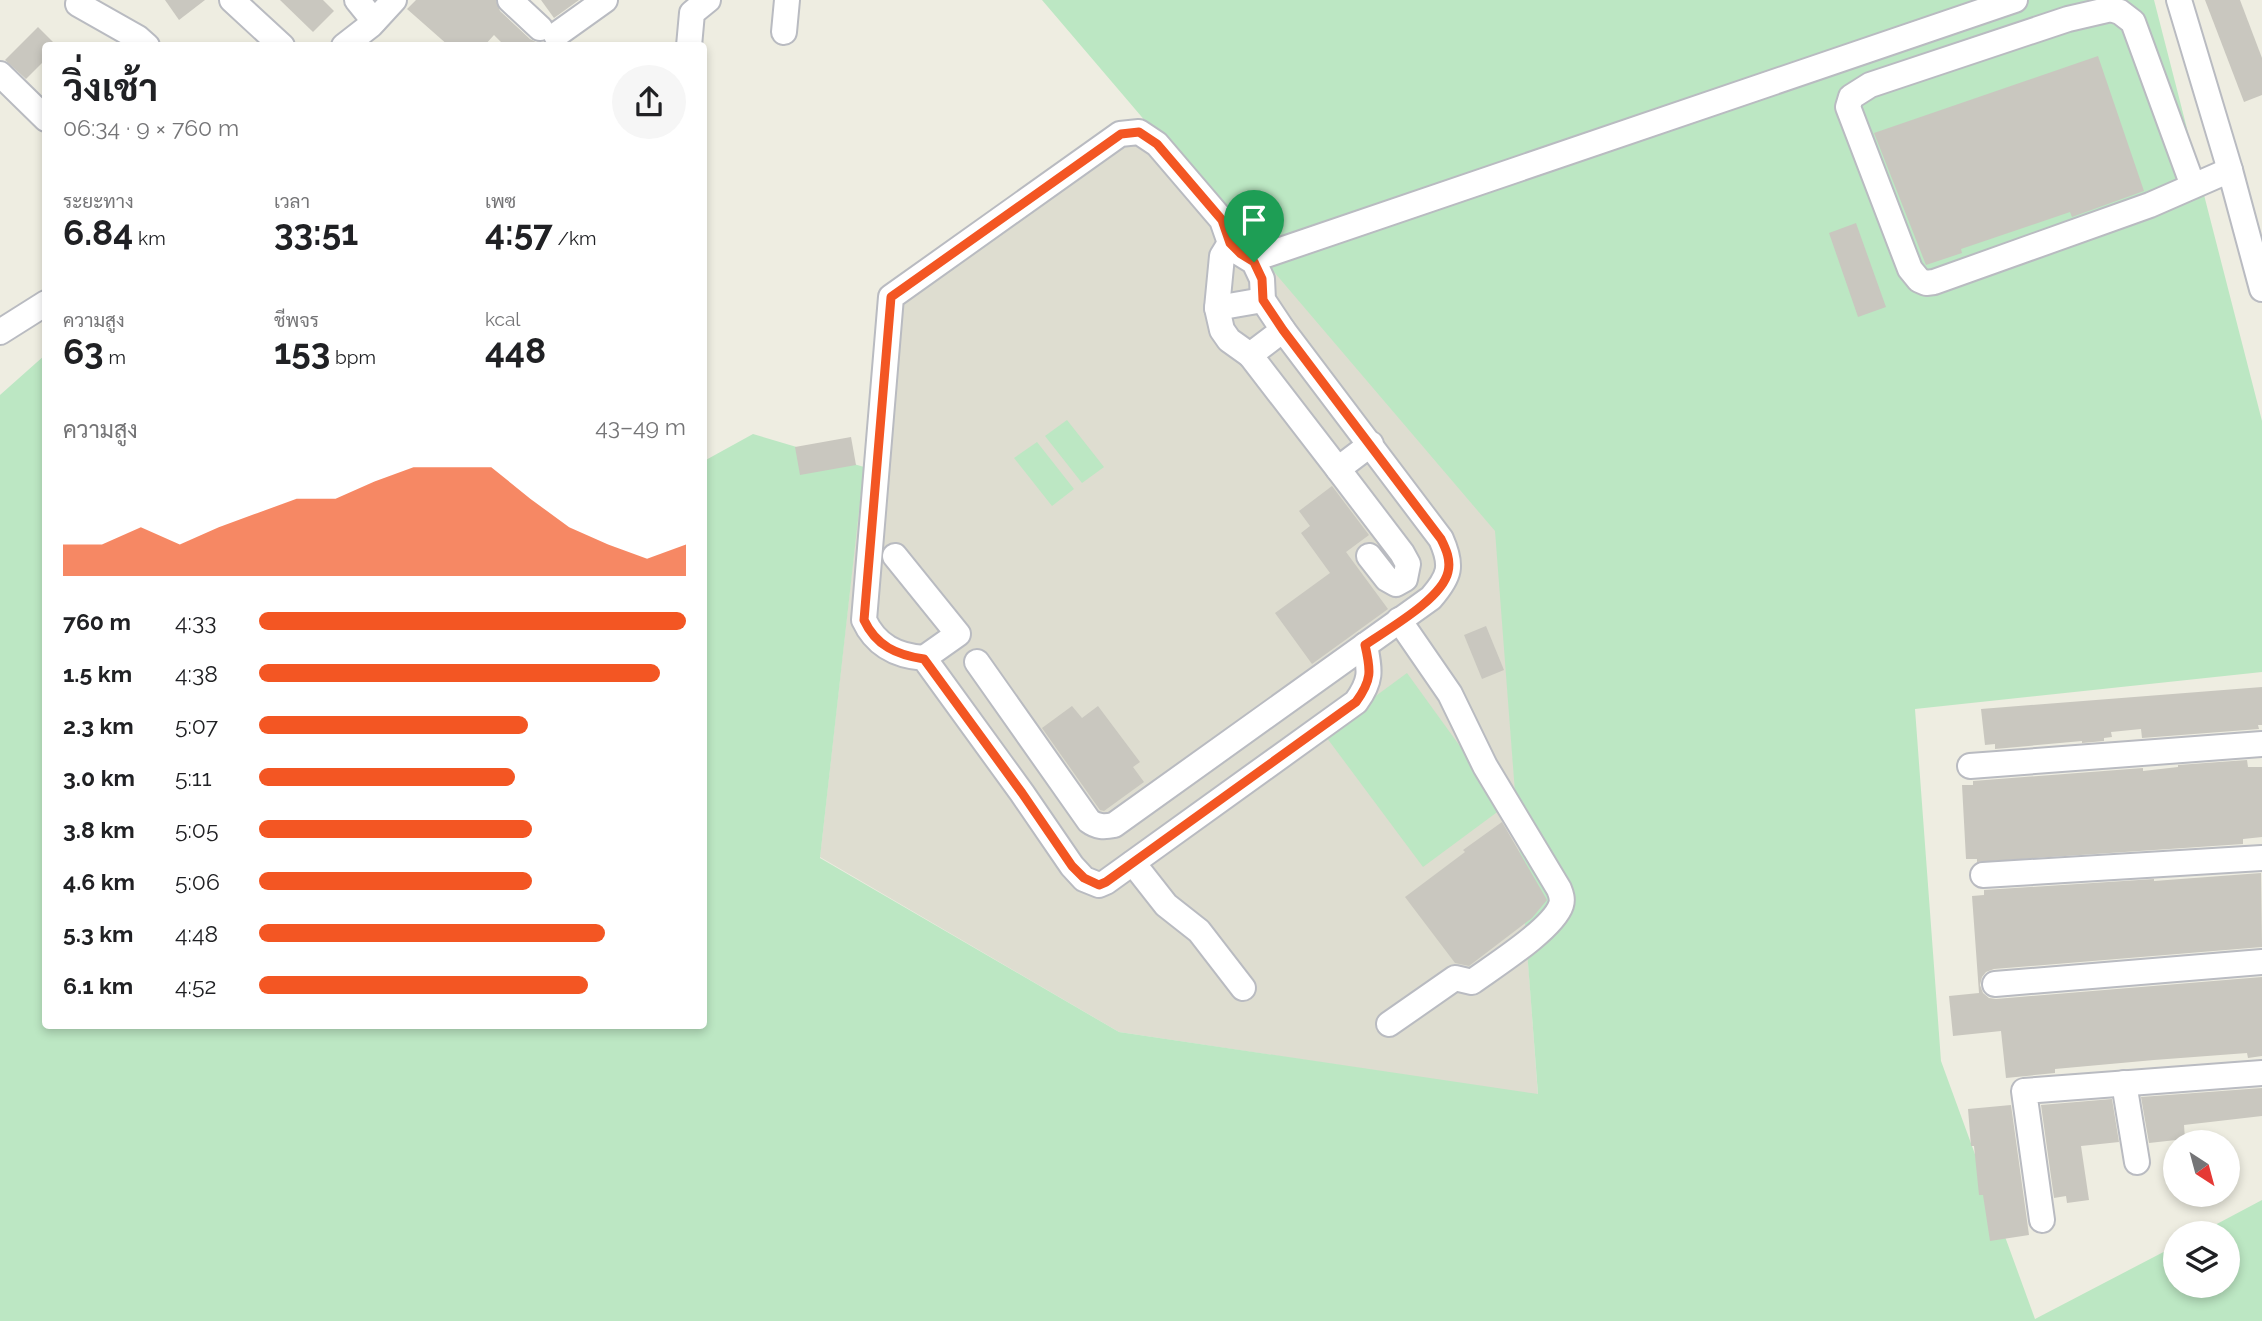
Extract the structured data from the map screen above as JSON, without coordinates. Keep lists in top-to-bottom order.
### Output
{
  "north": "bottom right",
  "page": {
    "heading": ["วิ่งเช้า", "06:34 · 9 × 760 m"],
    "stats": [
      ["ระยะทาง", "6.84 km"],
      ["เวลา", "33:51"],
      ["เพซ", "4:57 /km"],
      ["ความสูง", "63 m"],
      ["ชีพจร", "153 bpm"],
      ["kcal", "448"]
    ],
    "chart": ["ความสูง", "43–49 m"],
    "list": [
      {
        "name": "760 m",
        "note": "4:33"
      },
      {
        "name": "1.5 km",
        "note": "4:38"
      },
      {
        "name": "2.3 km",
        "note": "5:07"
      },
      {
        "name": "3.0 km",
        "note": "5:11"
      },
      {
        "name": "3.8 km",
        "note": "5:05"
      },
      {
        "name": "4.6 km",
        "note": "5:06"
      },
      {
        "name": "5.3 km",
        "note": "4:48"
      },
      {
        "name": "6.1 km",
        "note": "4:52"
      }
    ]
  }
}
